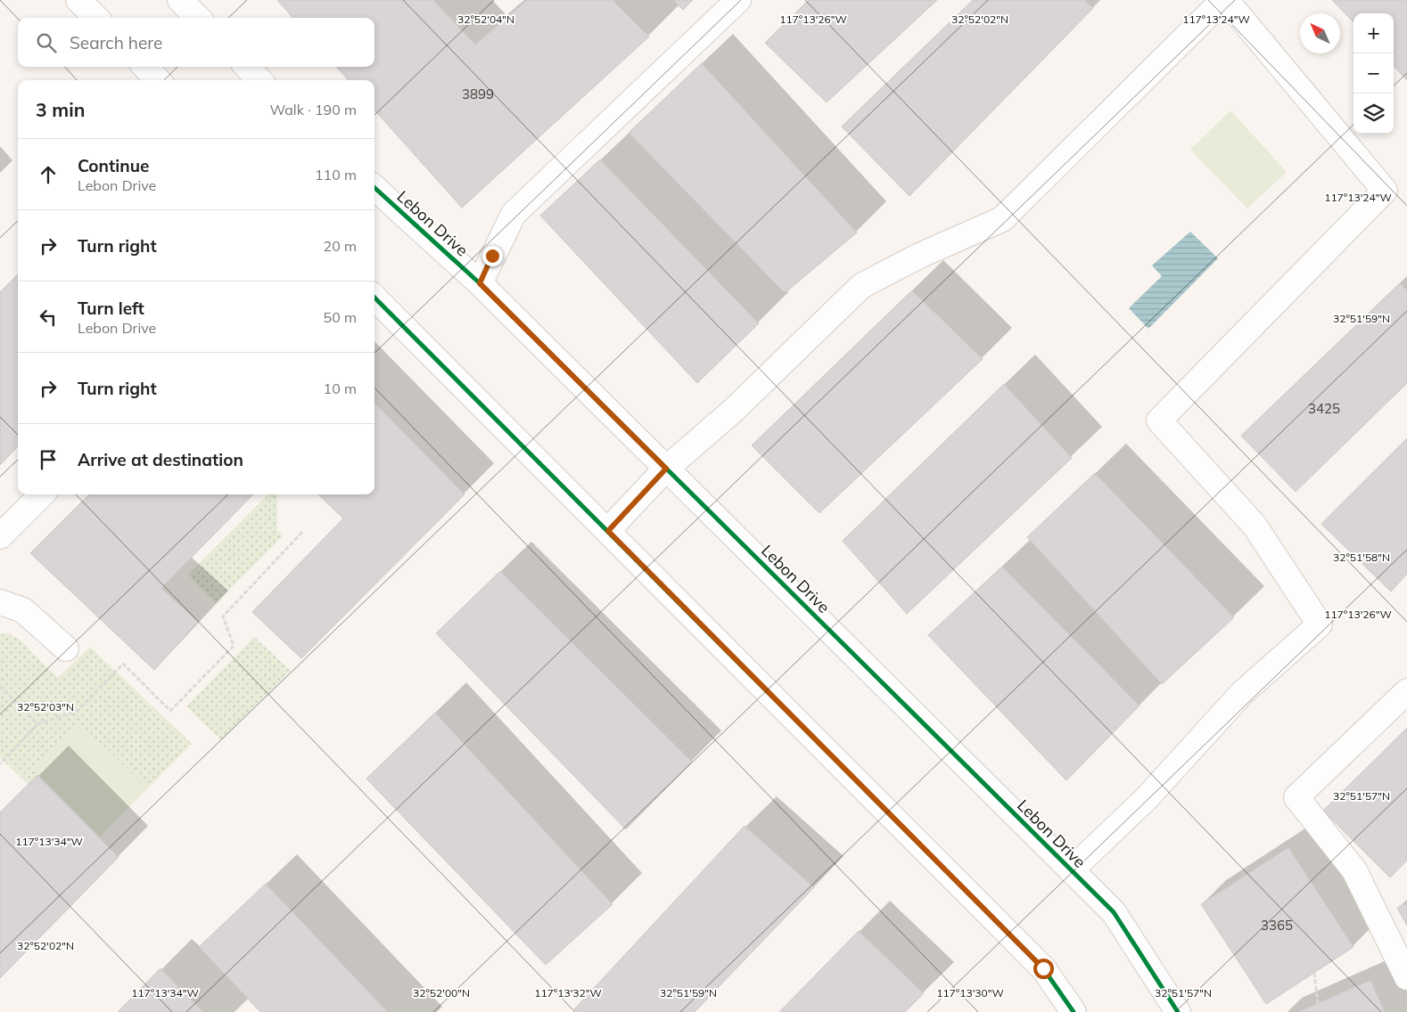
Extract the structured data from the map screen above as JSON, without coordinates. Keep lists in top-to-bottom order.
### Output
{
  "streets": {
    "street": ["Lebon Drive"]
  },
  "house_numbers": ["3899", "3425", "3365"],
  "north": "top left",
  "page": {
    "map_buttons": ["+", "−"],
    "search": "Search here",
    "heading": ["3 min", "Walk · 190 m"],
    "list": [
      ["Continue", "Lebon Drive", "110 m"],
      ["Turn right", "20 m"],
      ["Turn left", "Lebon Drive", "50 m"],
      ["Turn right", "10 m"],
      "Arrive at destination"
    ]
  },
  "coordinates": [
    "32°52'04\"N",
    "32°52'02\"N",
    "117°13'26\"W",
    "117°13'24\"W",
    "32°51'59\"N",
    "32°51'58\"N",
    "32°52'03\"N",
    "32°51'57\"N",
    "117°13'34\"W",
    "117°13'32\"W",
    "117°13'30\"W",
    "32°52'00\"N"
  ]
}
